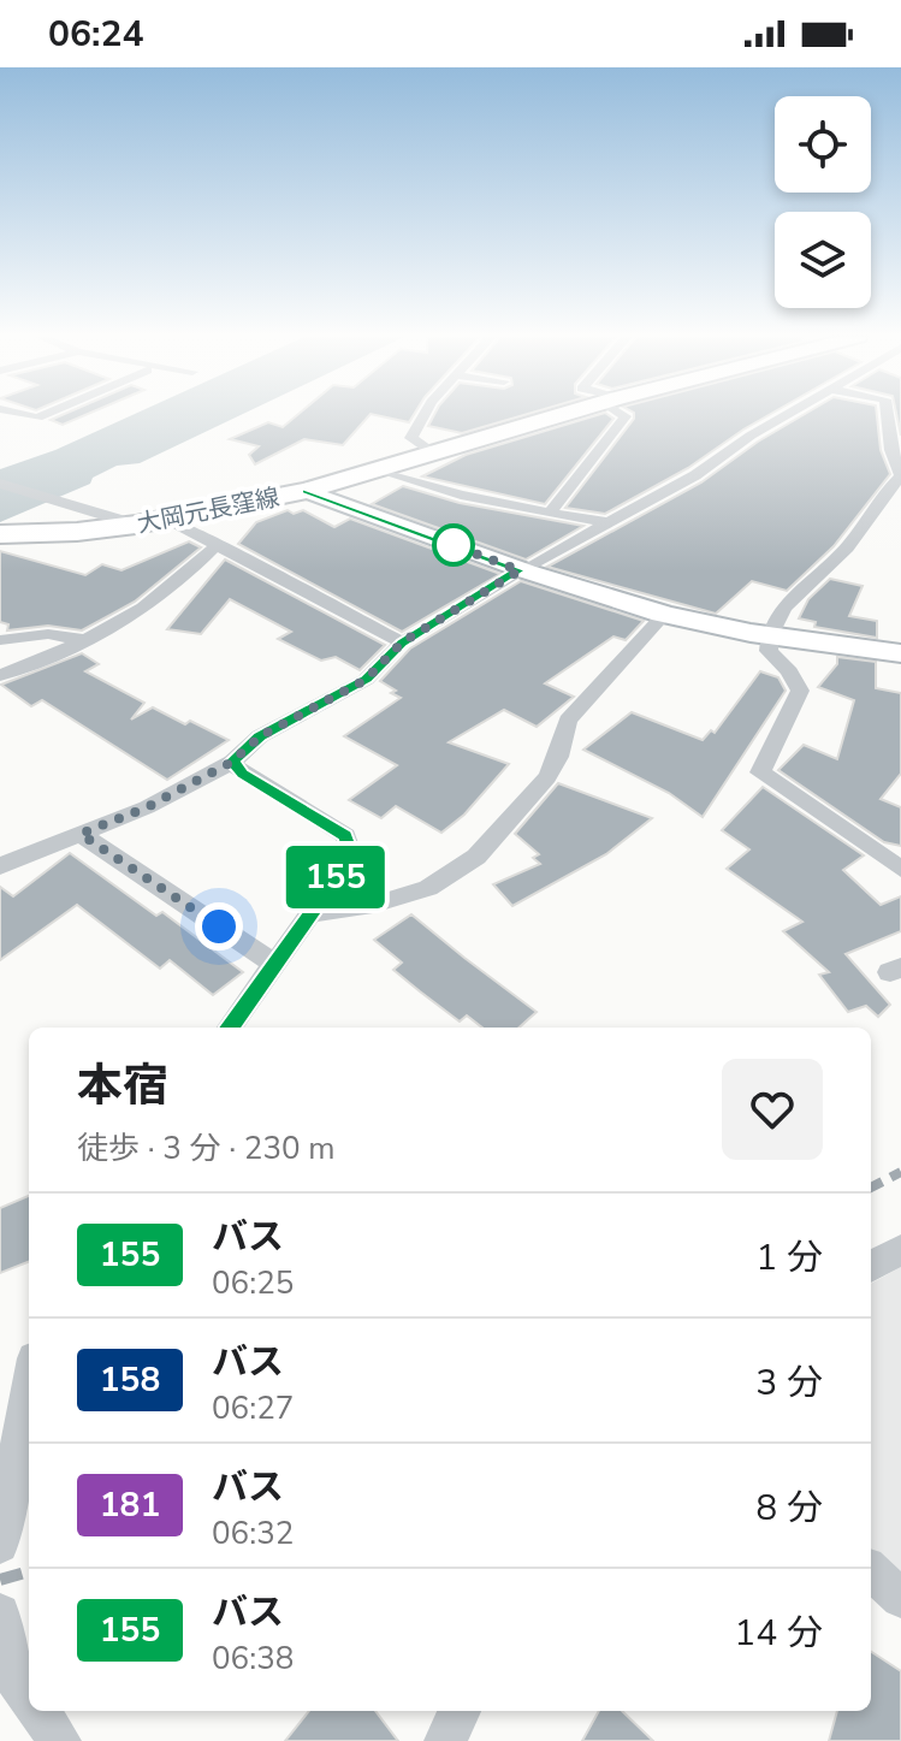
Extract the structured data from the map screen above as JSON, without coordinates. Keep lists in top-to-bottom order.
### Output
{
  "streets": {
    "main road": ["大岡元長窪線"]
  },
  "lines": ["bus line 155"],
  "page": {
    "status": "06:24",
    "on_map": "155",
    "heading": ["本宿", "徒歩 · 3 分 · 230 m"],
    "list": [
      {
        "mark": "155",
        "name": "バス",
        "note": "06:25",
        "value": "1 分"
      },
      {
        "mark": "158",
        "name": "バス",
        "note": "06:27",
        "value": "3 分"
      },
      {
        "mark": "181",
        "name": "バス",
        "note": "06:32",
        "value": "8 分"
      },
      {
        "mark": "155",
        "name": "バス",
        "note": "06:38",
        "value": "14 分"
      }
    ]
  }
}
